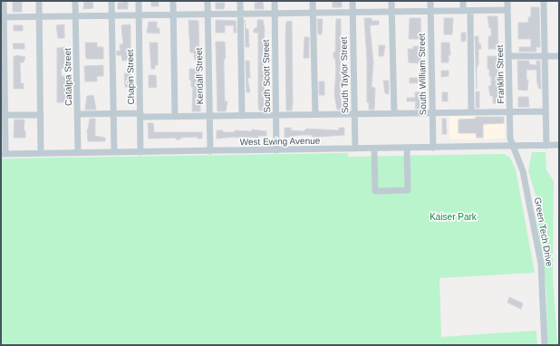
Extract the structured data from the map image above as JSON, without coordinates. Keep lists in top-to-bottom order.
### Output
{
  "streets": {
    "street": [
      "South William Street",
      "Franklin Street",
      "South Taylor Street",
      "Kendall Street",
      "South Scott Street",
      "Catalpa Street",
      "Chapin Street",
      "West Ewing Avenue",
      "Green Tech Drive"
    ]
  },
  "crossings": [
    ["South William Street", "West Ewing Avenue"],
    ["Franklin Street", "West Ewing Avenue"],
    ["Franklin Street", "Green Tech Drive"],
    ["South Taylor Street", "West Ewing Avenue"],
    ["Kendall Street", "West Ewing Avenue"],
    ["South Scott Street", "West Ewing Avenue"],
    ["Catalpa Street", "West Ewing Avenue"],
    ["Chapin Street", "West Ewing Avenue"],
    ["West Ewing Avenue", "Green Tech Drive"]
  ],
  "parks": ["Kaiser Park"]
}
